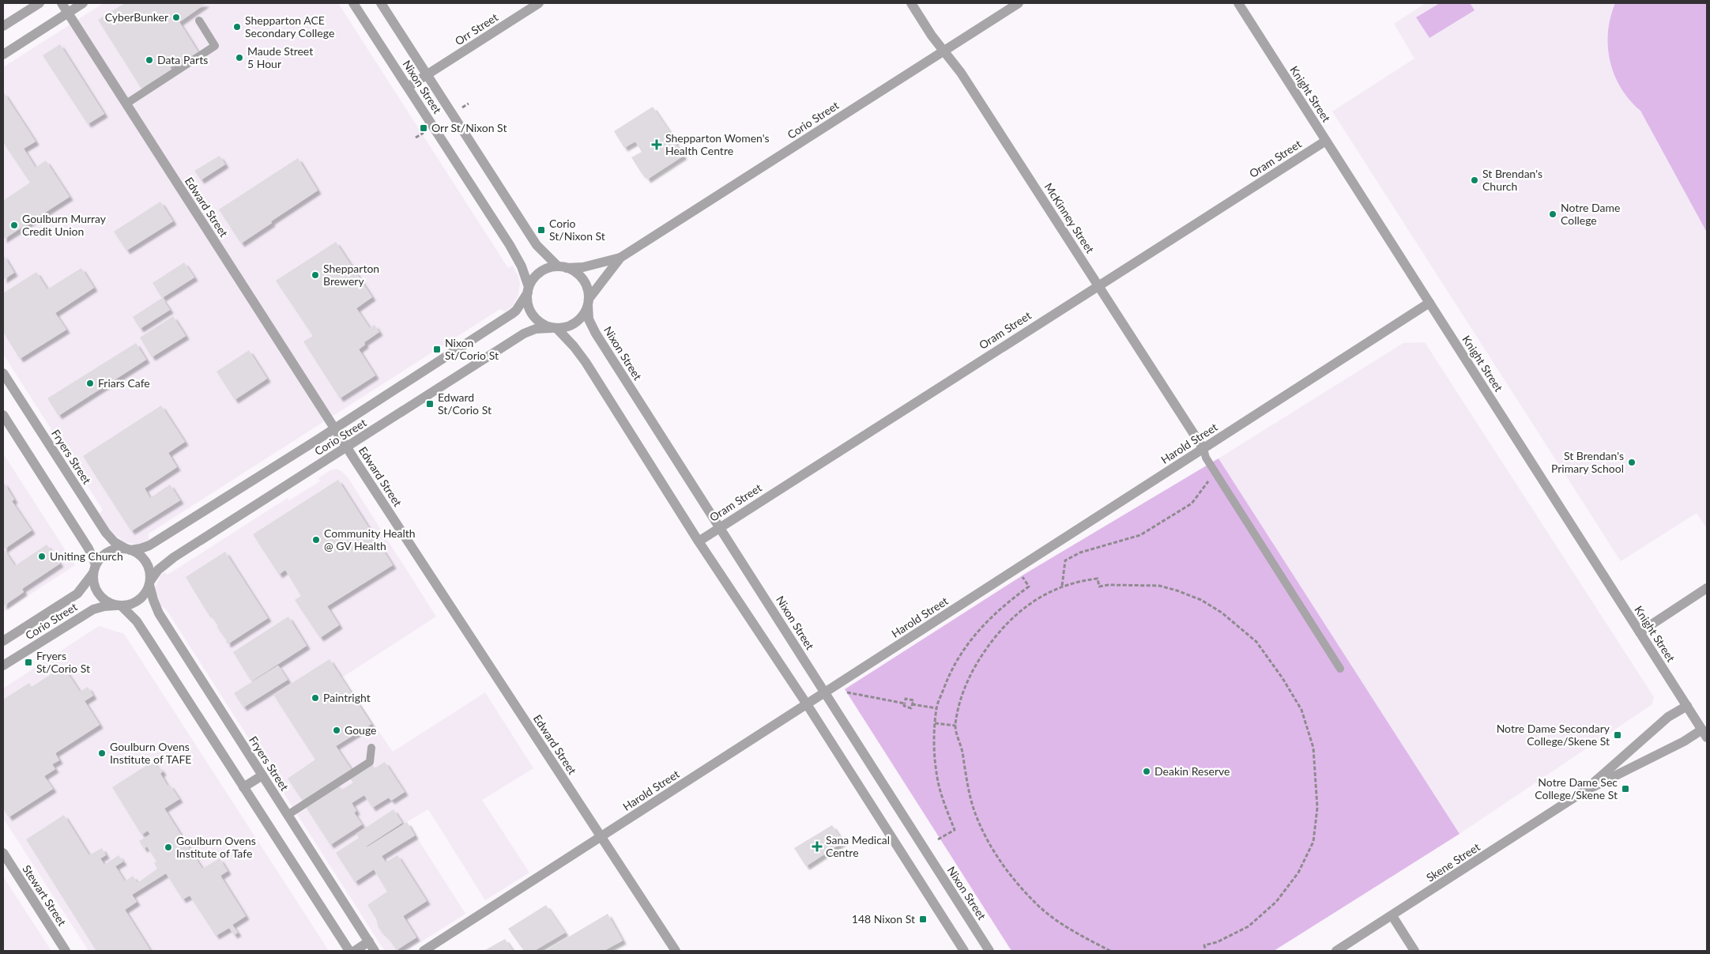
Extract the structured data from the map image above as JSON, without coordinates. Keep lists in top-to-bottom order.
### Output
{
  "streets": {
    "street": [
      "Orr Street",
      "Nixon Street",
      "Knight Street",
      "Corio Street",
      "Oram Street",
      "Edward Street",
      "McKinney Street",
      "Harold Street",
      "Fryers Street",
      "Skene Street",
      "Stewart Street"
    ]
  },
  "crossings": [
    ["Orr Street", "Nixon Street"],
    ["Nixon Street", "Corio Street"],
    ["Nixon Street", "Oram Street"],
    ["Nixon Street", "Harold Street"],
    ["Knight Street", "Oram Street"],
    ["Knight Street", "Harold Street"],
    ["Knight Street", "Skene Street"],
    ["Corio Street", "Edward Street"],
    ["Corio Street", "McKinney Street"],
    ["Corio Street", "Fryers Street"],
    ["Oram Street", "McKinney Street"],
    ["Edward Street", "Harold Street"],
    ["McKinney Street", "Harold Street"]
  ],
  "places": {
    "other": [
      "CyberBunker",
      "Shepparton ACE Secondary College",
      "Maude Street 5 Hour",
      "Data Parts",
      "St Brendan's Church",
      "Notre Dame College",
      "Goulburn Murray Credit Union",
      "Shepparton Brewery",
      "Friars Cafe",
      "St Brendan's Primary School",
      "Community Health @ GV Health",
      "Uniting Church",
      "Paintright",
      "Gouge",
      "Goulburn Ovens Institute of TAFE",
      "Deakin Reserve",
      "Goulburn Ovens Institute of Tafe"
    ],
    "transit": [
      "Orr St/Nixon St",
      "Corio St/Nixon St",
      "Nixon St/Corio St",
      "Edward St/Corio St",
      "Fryers St/Corio St",
      "Notre Dame Secondary College/Skene St",
      "Notre Dame Sec College/Skene St",
      "148 Nixon St"
    ],
    "health": ["Shepparton Women's Health Centre", "Sana Medical Centre"]
  }
}
